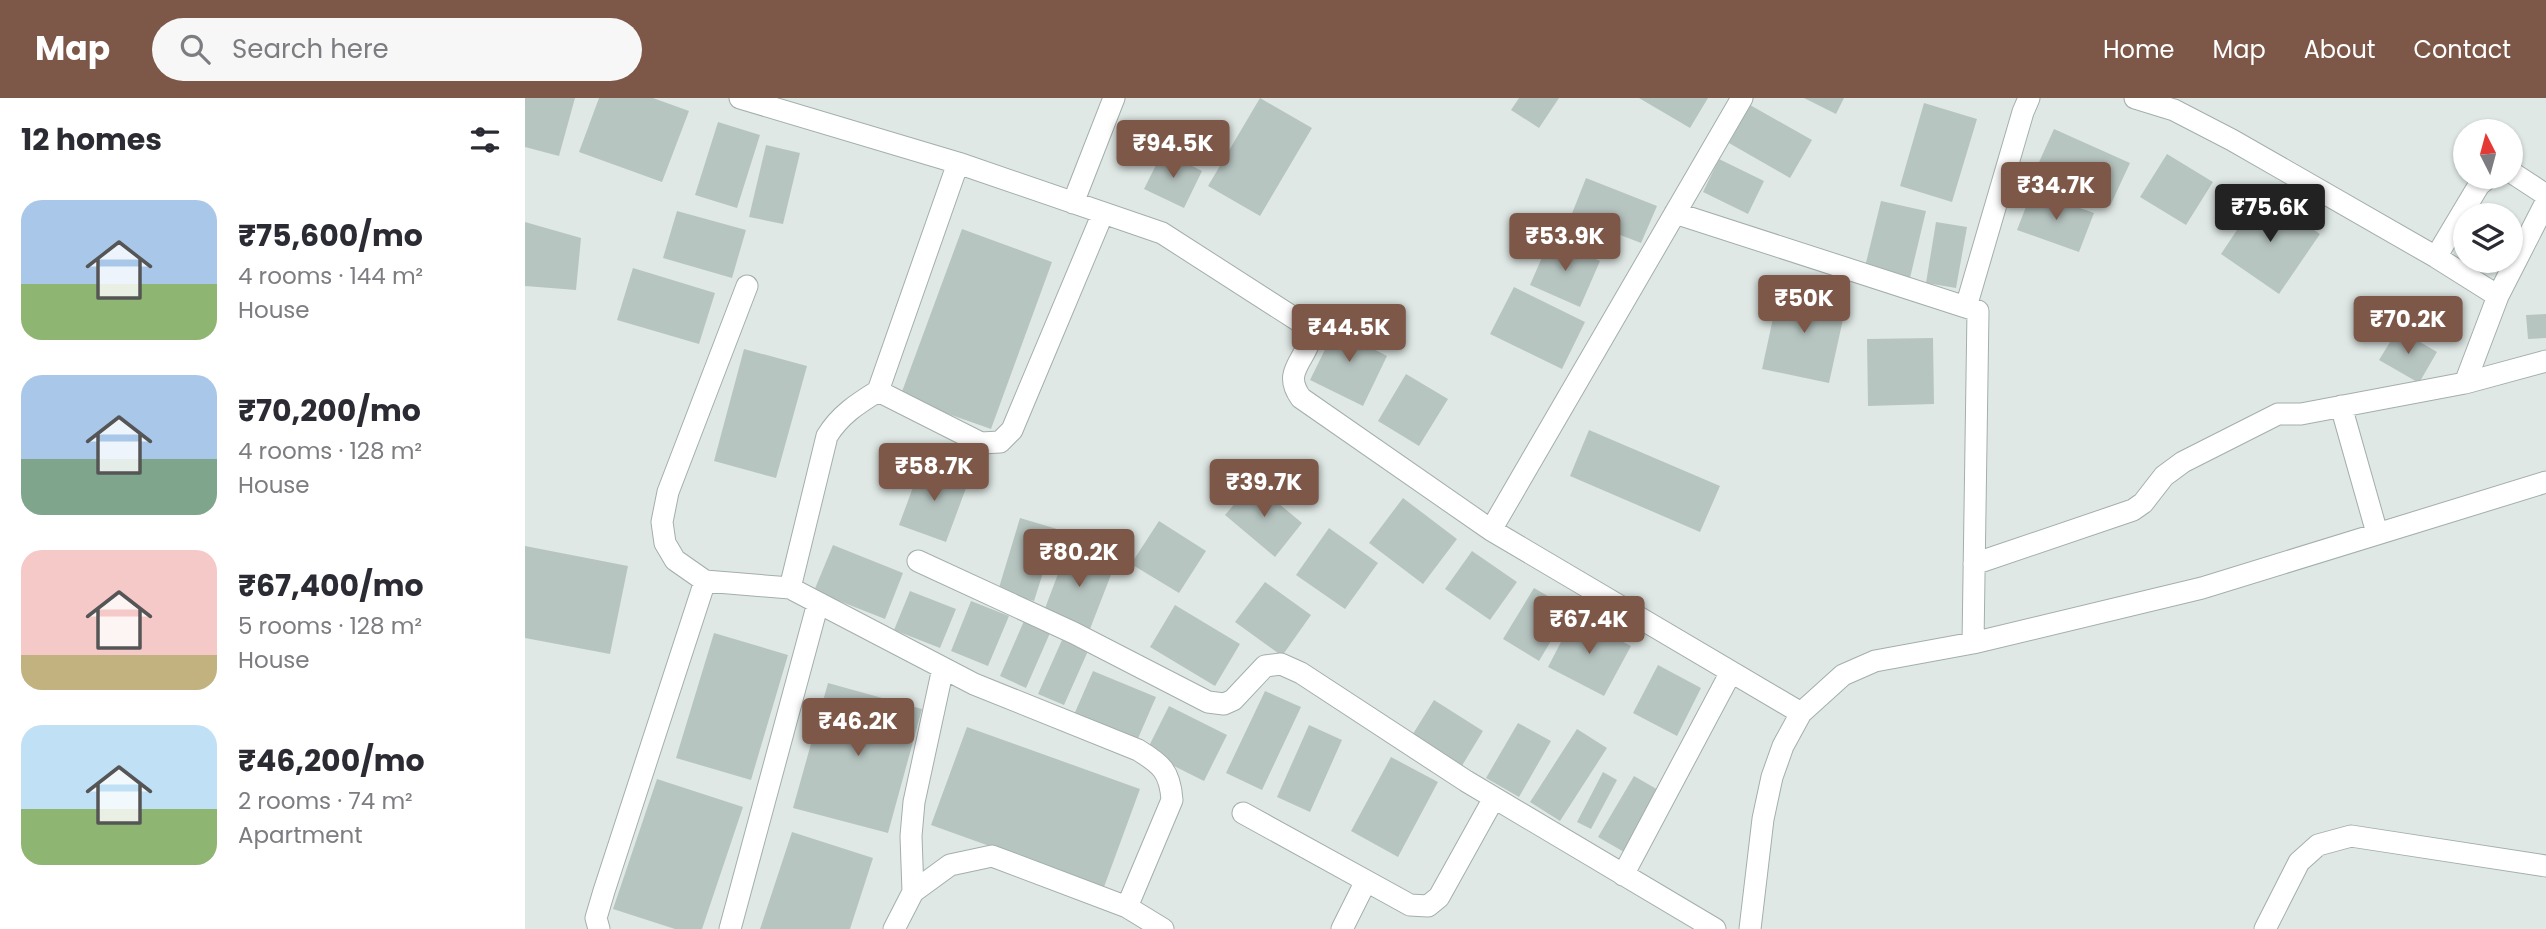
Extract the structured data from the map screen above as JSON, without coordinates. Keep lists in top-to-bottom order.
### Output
{
  "north": "top",
  "page": {
    "header": "Map",
    "search": "Search here",
    "nav": [
      "Home",
      "Map",
      "About",
      "Contact"
    ],
    "heading": "12 homes",
    "price": [
      "₹94.5K",
      "₹34.7K",
      "₹75.6K",
      "₹53.9K",
      "₹50K",
      "₹70.2K",
      "₹44.5K",
      "₹58.7K",
      "₹39.7K",
      "₹80.2K",
      "₹67.4K",
      "₹46.2K"
    ],
    "list": [
      {
        "name": "₹75,600/mo",
        "note": "4 rooms · 144 m² · House"
      },
      {
        "name": "₹70,200/mo",
        "note": "4 rooms · 128 m² · House"
      },
      {
        "name": "₹67,400/mo",
        "note": "5 rooms · 128 m² · House"
      },
      {
        "name": "₹46,200/mo",
        "note": "2 rooms · 74 m² · Apartment"
      }
    ]
  }
}
